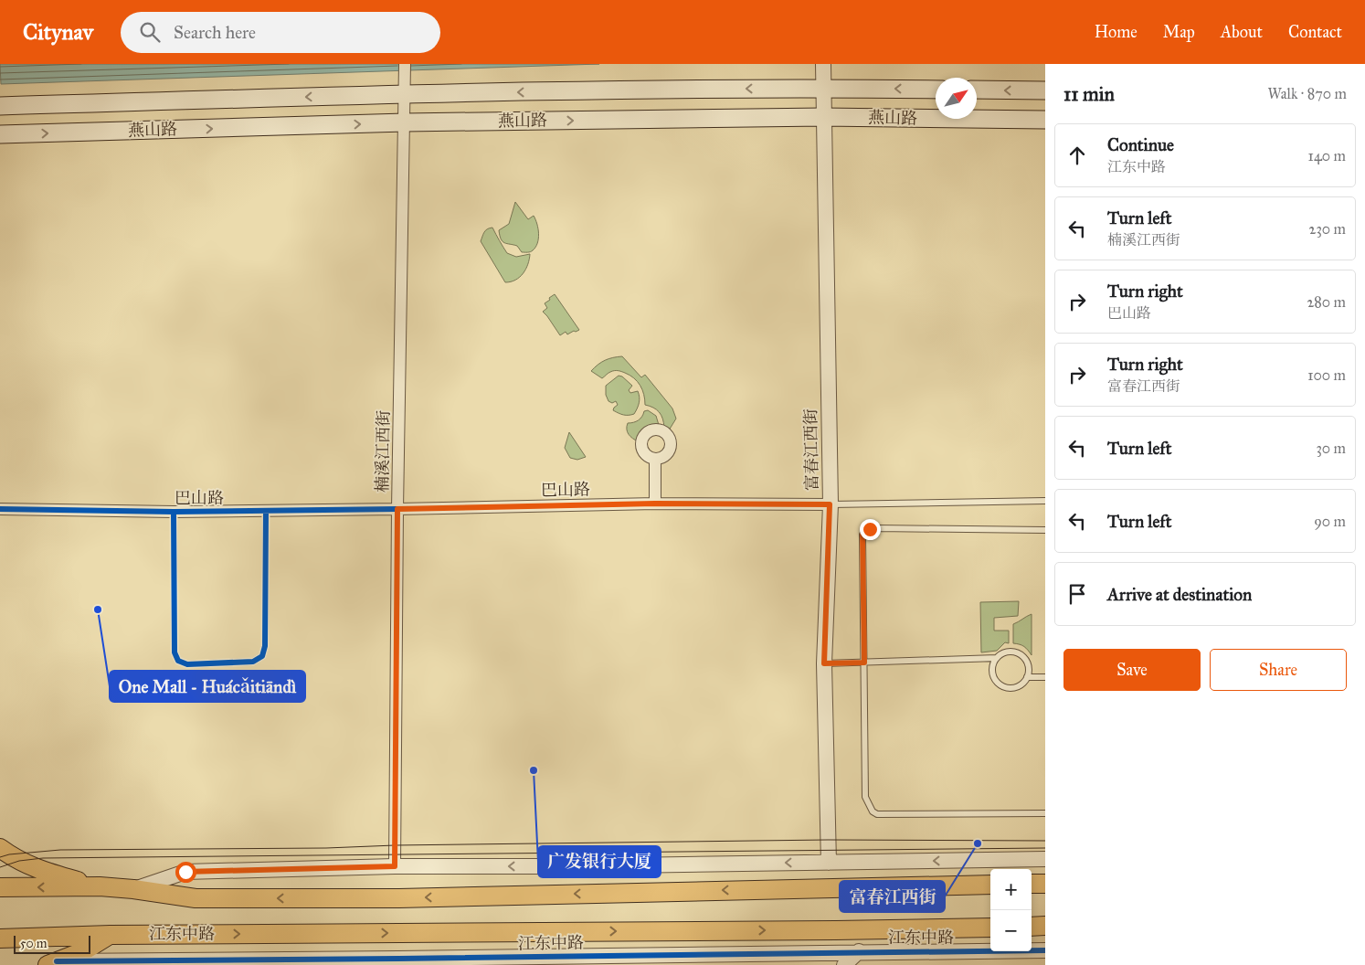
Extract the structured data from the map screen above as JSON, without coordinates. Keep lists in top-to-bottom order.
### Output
{
  "streets": {
    "main road": ["燕山路", "江东中路"],
    "street": ["富春江西街", "楠溪江西街", "巴山路"]
  },
  "crossings": [
    ["燕山路", "富春江西街"],
    ["燕山路", "楠溪江西街"],
    ["富春江西街", "巴山路"],
    ["楠溪江西街", "巴山路"]
  ],
  "places": ["One Mall - Huácǎitiāndì", "广发银行大厦", "富春江西街"],
  "scale_bar": "50 m",
  "north": "top right",
  "page": {
    "header": "Citynav",
    "search": "Search here",
    "nav": [
      "Home",
      "Map",
      "About",
      "Contact"
    ],
    "heading": ["11 min", "Walk · 870 m"],
    "list": [
      ["Continue", "江东中路", "140 m"],
      ["Turn left", "楠溪江西街", "230 m"],
      ["Turn right", "巴山路", "280 m"],
      ["Turn right", "富春江西街", "100 m"],
      ["Turn left", "30 m"],
      ["Turn left", "90 m"],
      "Arrive at destination"
    ],
    "buttons": ["Save", "Share"],
    "map_buttons": ["+", "−"],
    "scale": "50 m"
  }
}
